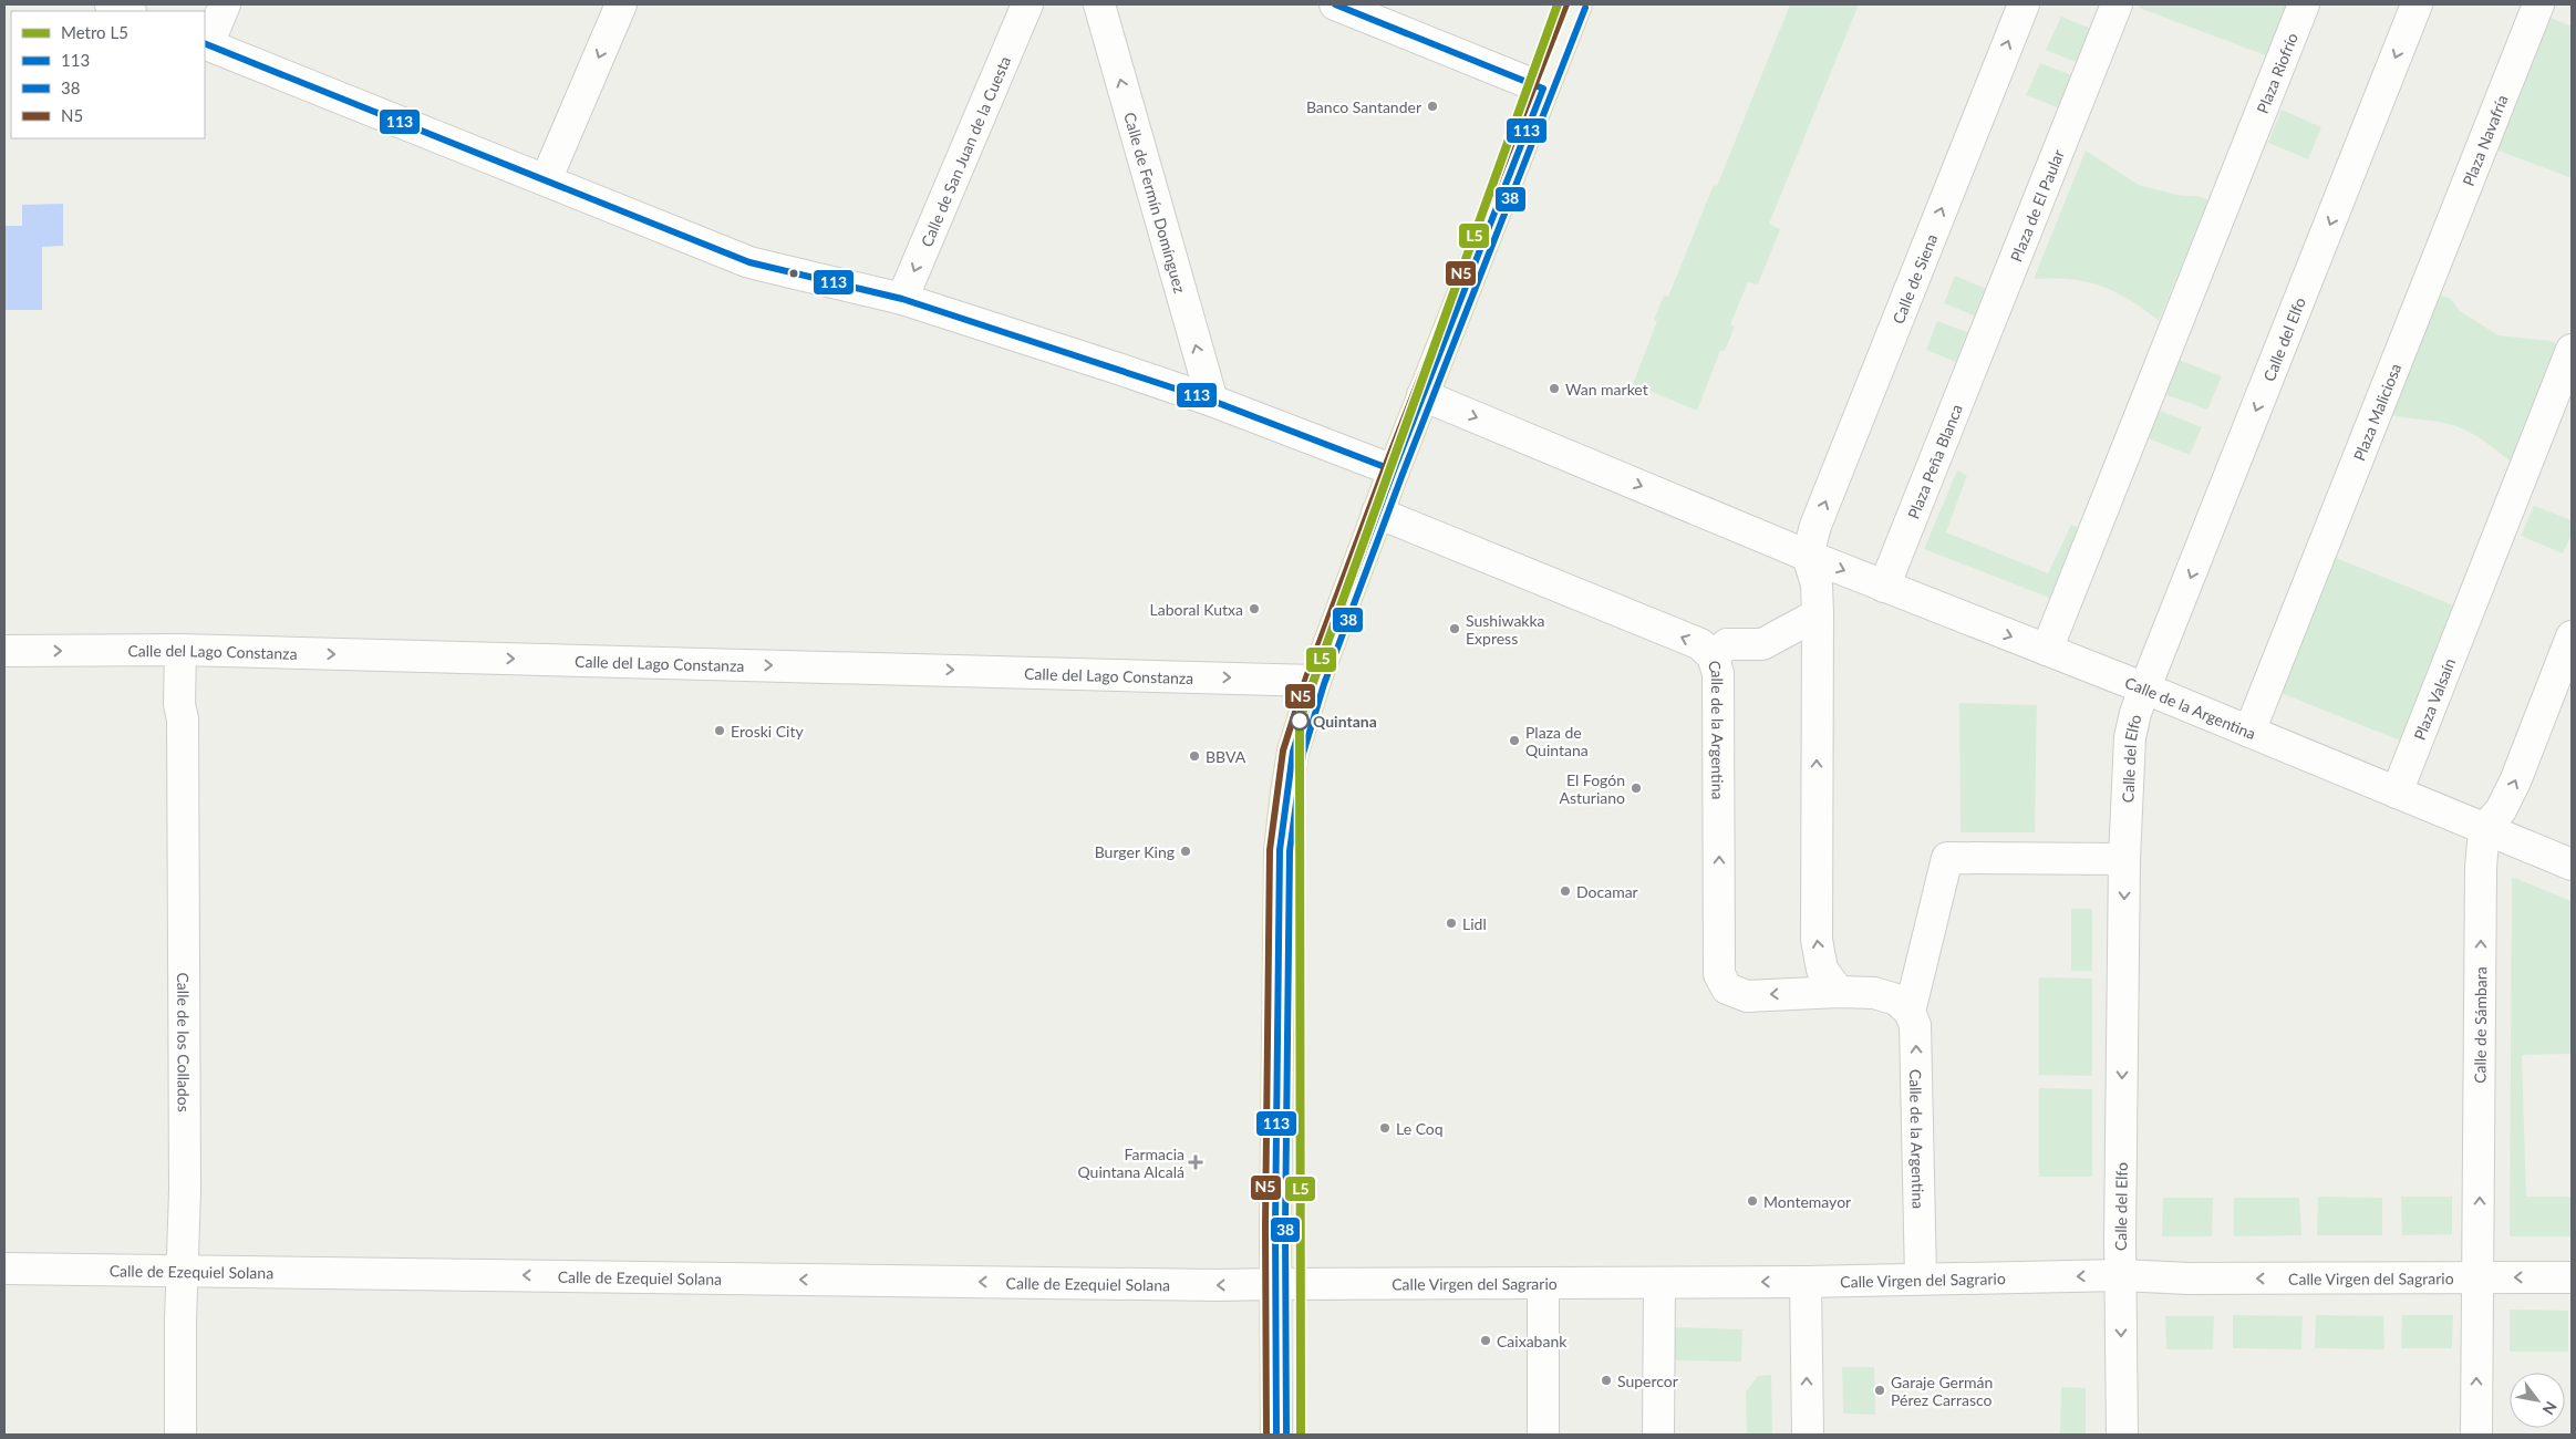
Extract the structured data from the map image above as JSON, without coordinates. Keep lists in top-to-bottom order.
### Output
{
  "streets": {
    "street": [
      "Plaza Riofrío",
      "Plaza Navafría",
      "Calle de San Juan de la Cuesta",
      "Calle de Fermín Domínguez",
      "Plaza de El Paular",
      "Calle de Siena",
      "Calle del Elfo",
      "Plaza Maliciosa",
      "Plaza Peña Blanca",
      "Calle del Lago Constanza",
      "Plaza Valsaín",
      "Calle de la Argentina",
      "Calle de Sámbara",
      "Calle de los Collados",
      "Calle de Ezequiel Solana",
      "Calle Virgen del Sagrario"
    ]
  },
  "crossings": [
    ["Plaza Riofrío", "Calle de la Argentina"],
    ["Plaza Navafría", "Plaza Maliciosa"],
    ["Plaza de El Paular", "Plaza Peña Blanca"],
    ["Calle de Siena", "Calle de la Argentina"],
    ["Calle del Elfo", "Calle de la Argentina"],
    ["Calle del Elfo", "Calle Virgen del Sagrario"],
    ["Plaza Maliciosa", "Calle de la Argentina"],
    ["Plaza Peña Blanca", "Calle de la Argentina"],
    ["Calle del Lago Constanza", "Calle de los Collados"],
    ["Plaza Valsaín", "Calle de la Argentina"],
    ["Calle de la Argentina", "Calle de Sámbara"],
    ["Calle de la Argentina", "Calle Virgen del Sagrario"],
    ["Calle de Sámbara", "Calle Virgen del Sagrario"],
    ["Calle de los Collados", "Calle de Ezequiel Solana"],
    ["Calle de Ezequiel Solana", "Calle Virgen del Sagrario"]
  ],
  "one_way": [
    "Calle de San Juan de la Cuesta",
    "Calle de Fermín Domínguez",
    "Calle de Siena",
    "Calle del Elfo",
    "Calle del Lago Constanza",
    "Calle de Sámbara",
    "Calle de Ezequiel Solana",
    "Calle Virgen del Sagrario"
  ],
  "places": {
    "other": [
      "Banco Santander",
      "Wan market",
      "Laboral Kutxa",
      "Sushiwakka Express",
      "Quintana",
      "Eroski City",
      "Plaza de Quintana",
      "BBVA",
      "El Fogón Asturiano",
      "Burger King",
      "Docamar",
      "Lidl",
      "Le Coq",
      "Montemayor",
      "Caixabank",
      "Supercor",
      "Garaje Germán Pérez Carrasco"
    ],
    "health": ["Farmacia Quintana Alcalá"]
  },
  "lines": [
    "metro line L5",
    "transit line 113",
    "transit line N5",
    "transit line 38"
  ],
  "legend": [
    "Metro L5",
    "113",
    "38",
    "N5"
  ],
  "north": "bottom right"
}
